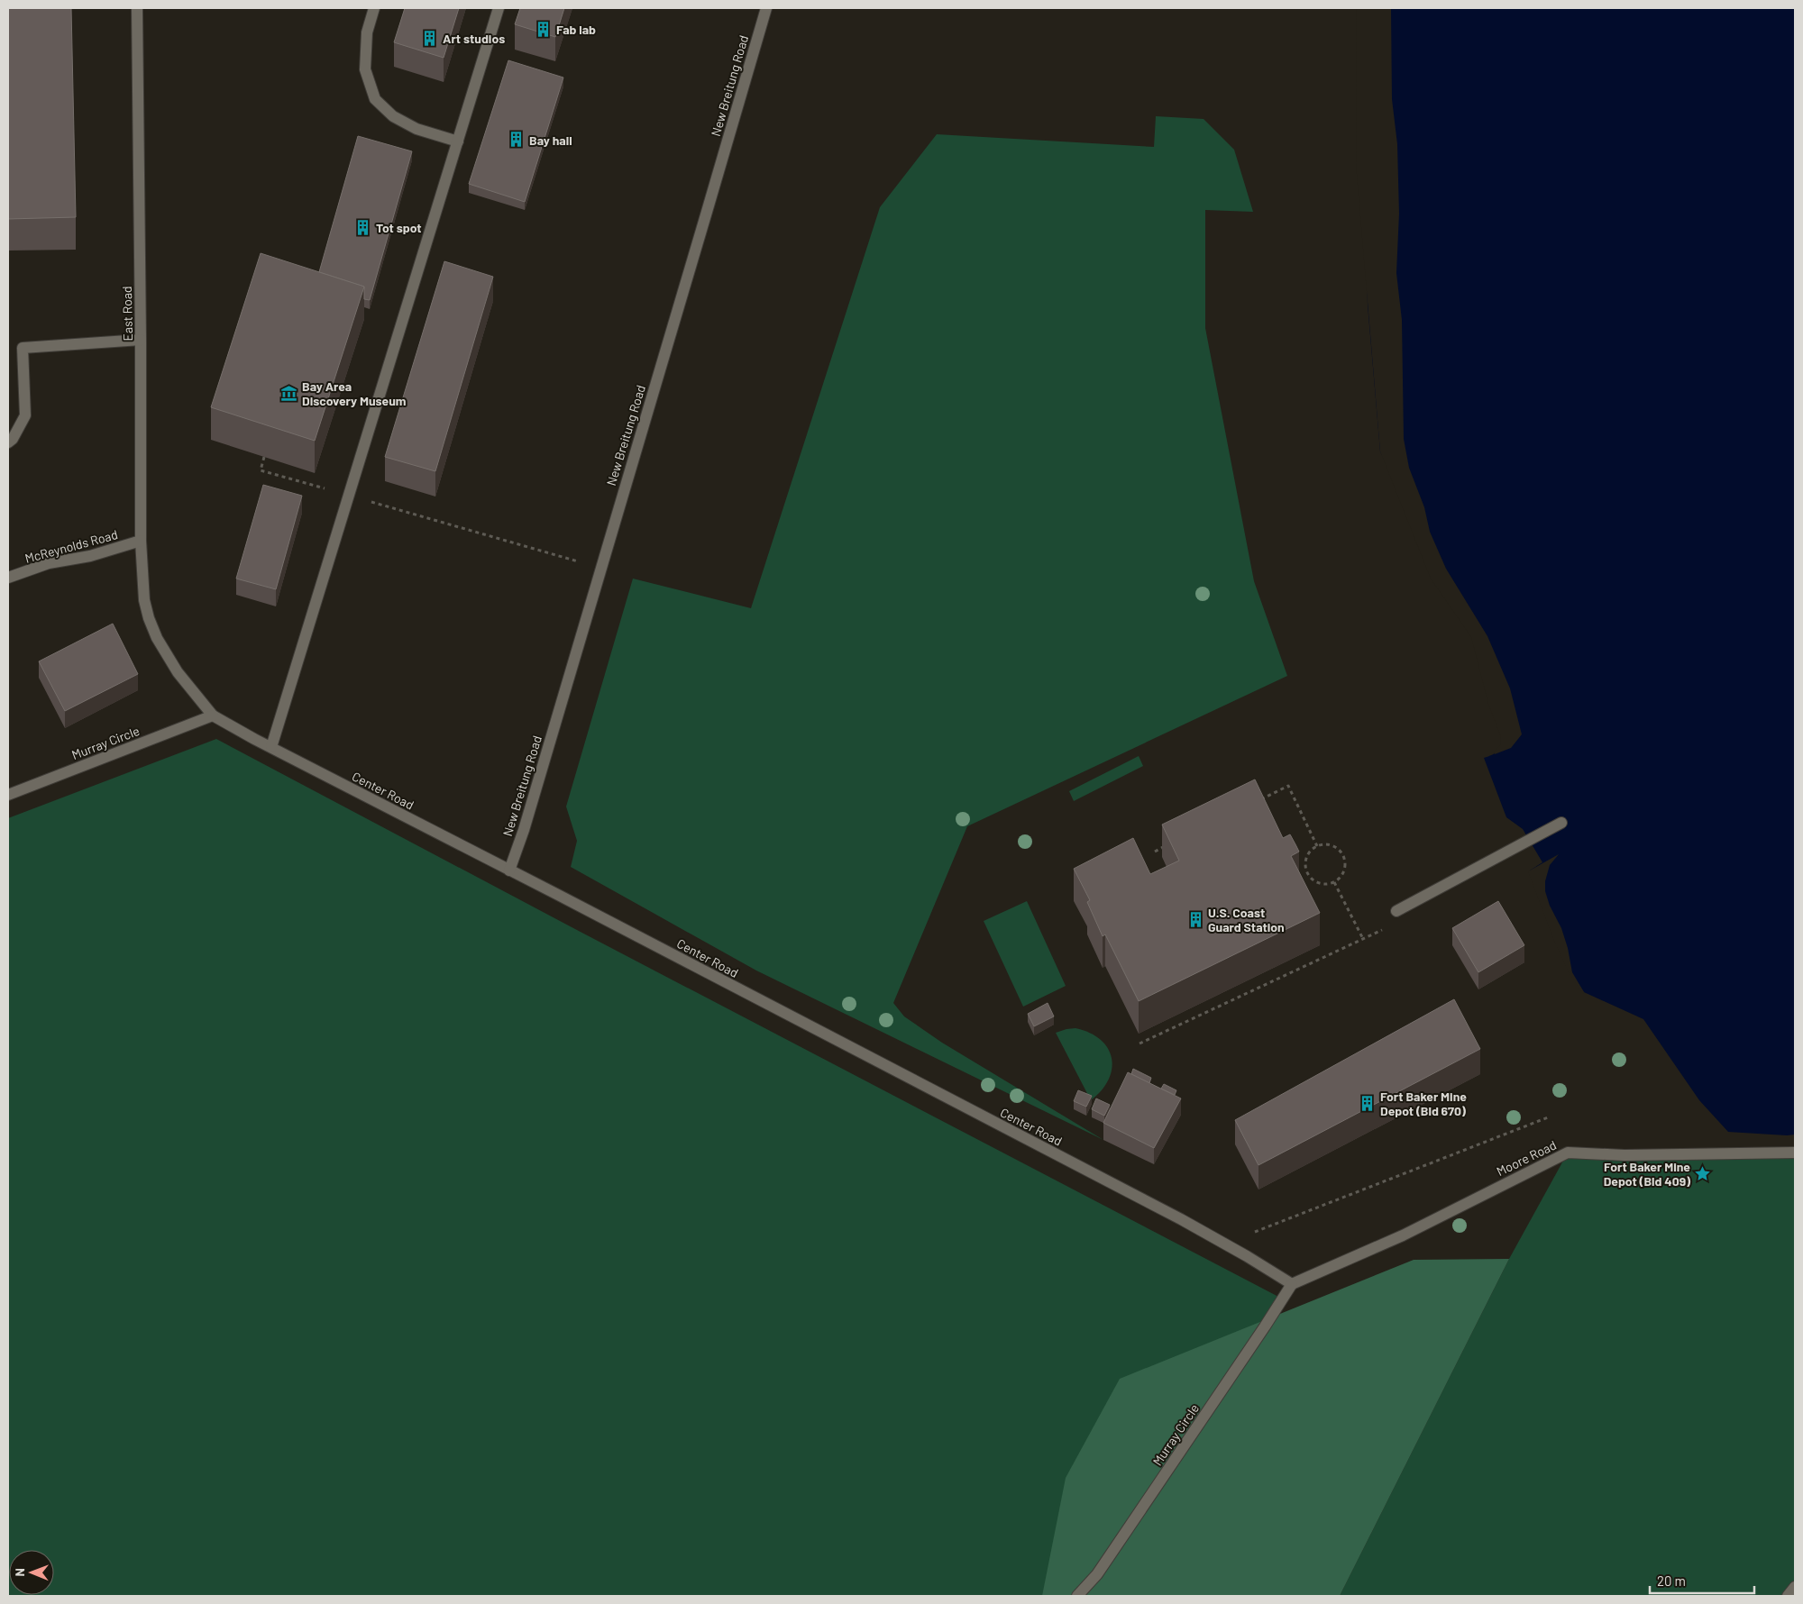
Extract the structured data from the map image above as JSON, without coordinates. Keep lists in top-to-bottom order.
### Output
{
  "streets": {
    "street": [
      "New Breitung Road",
      "East Road",
      "McReynolds Road",
      "Murray Circle",
      "Center Road",
      "Moore Road"
    ]
  },
  "crossings": [
    ["New Breitung Road", "Center Road"],
    ["East Road", "McReynolds Road"],
    ["East Road", "Center Road"],
    ["Murray Circle", "Center Road"],
    ["Murray Circle", "Moore Road"],
    ["Center Road", "Moore Road"]
  ],
  "places": {
    "building": [
      "Fab lab",
      "Art studios",
      "Bay hall",
      "Tot spot",
      "U.S. Coast Guard Station",
      "Fort Baker Mine Depot (Bld 670)"
    ],
    "museum": ["Bay Area Discovery Museum"],
    "place": ["Fort Baker Mine Depot (Bld 409)"]
  },
  "scale_bar": "20 m",
  "north": "left"
}
